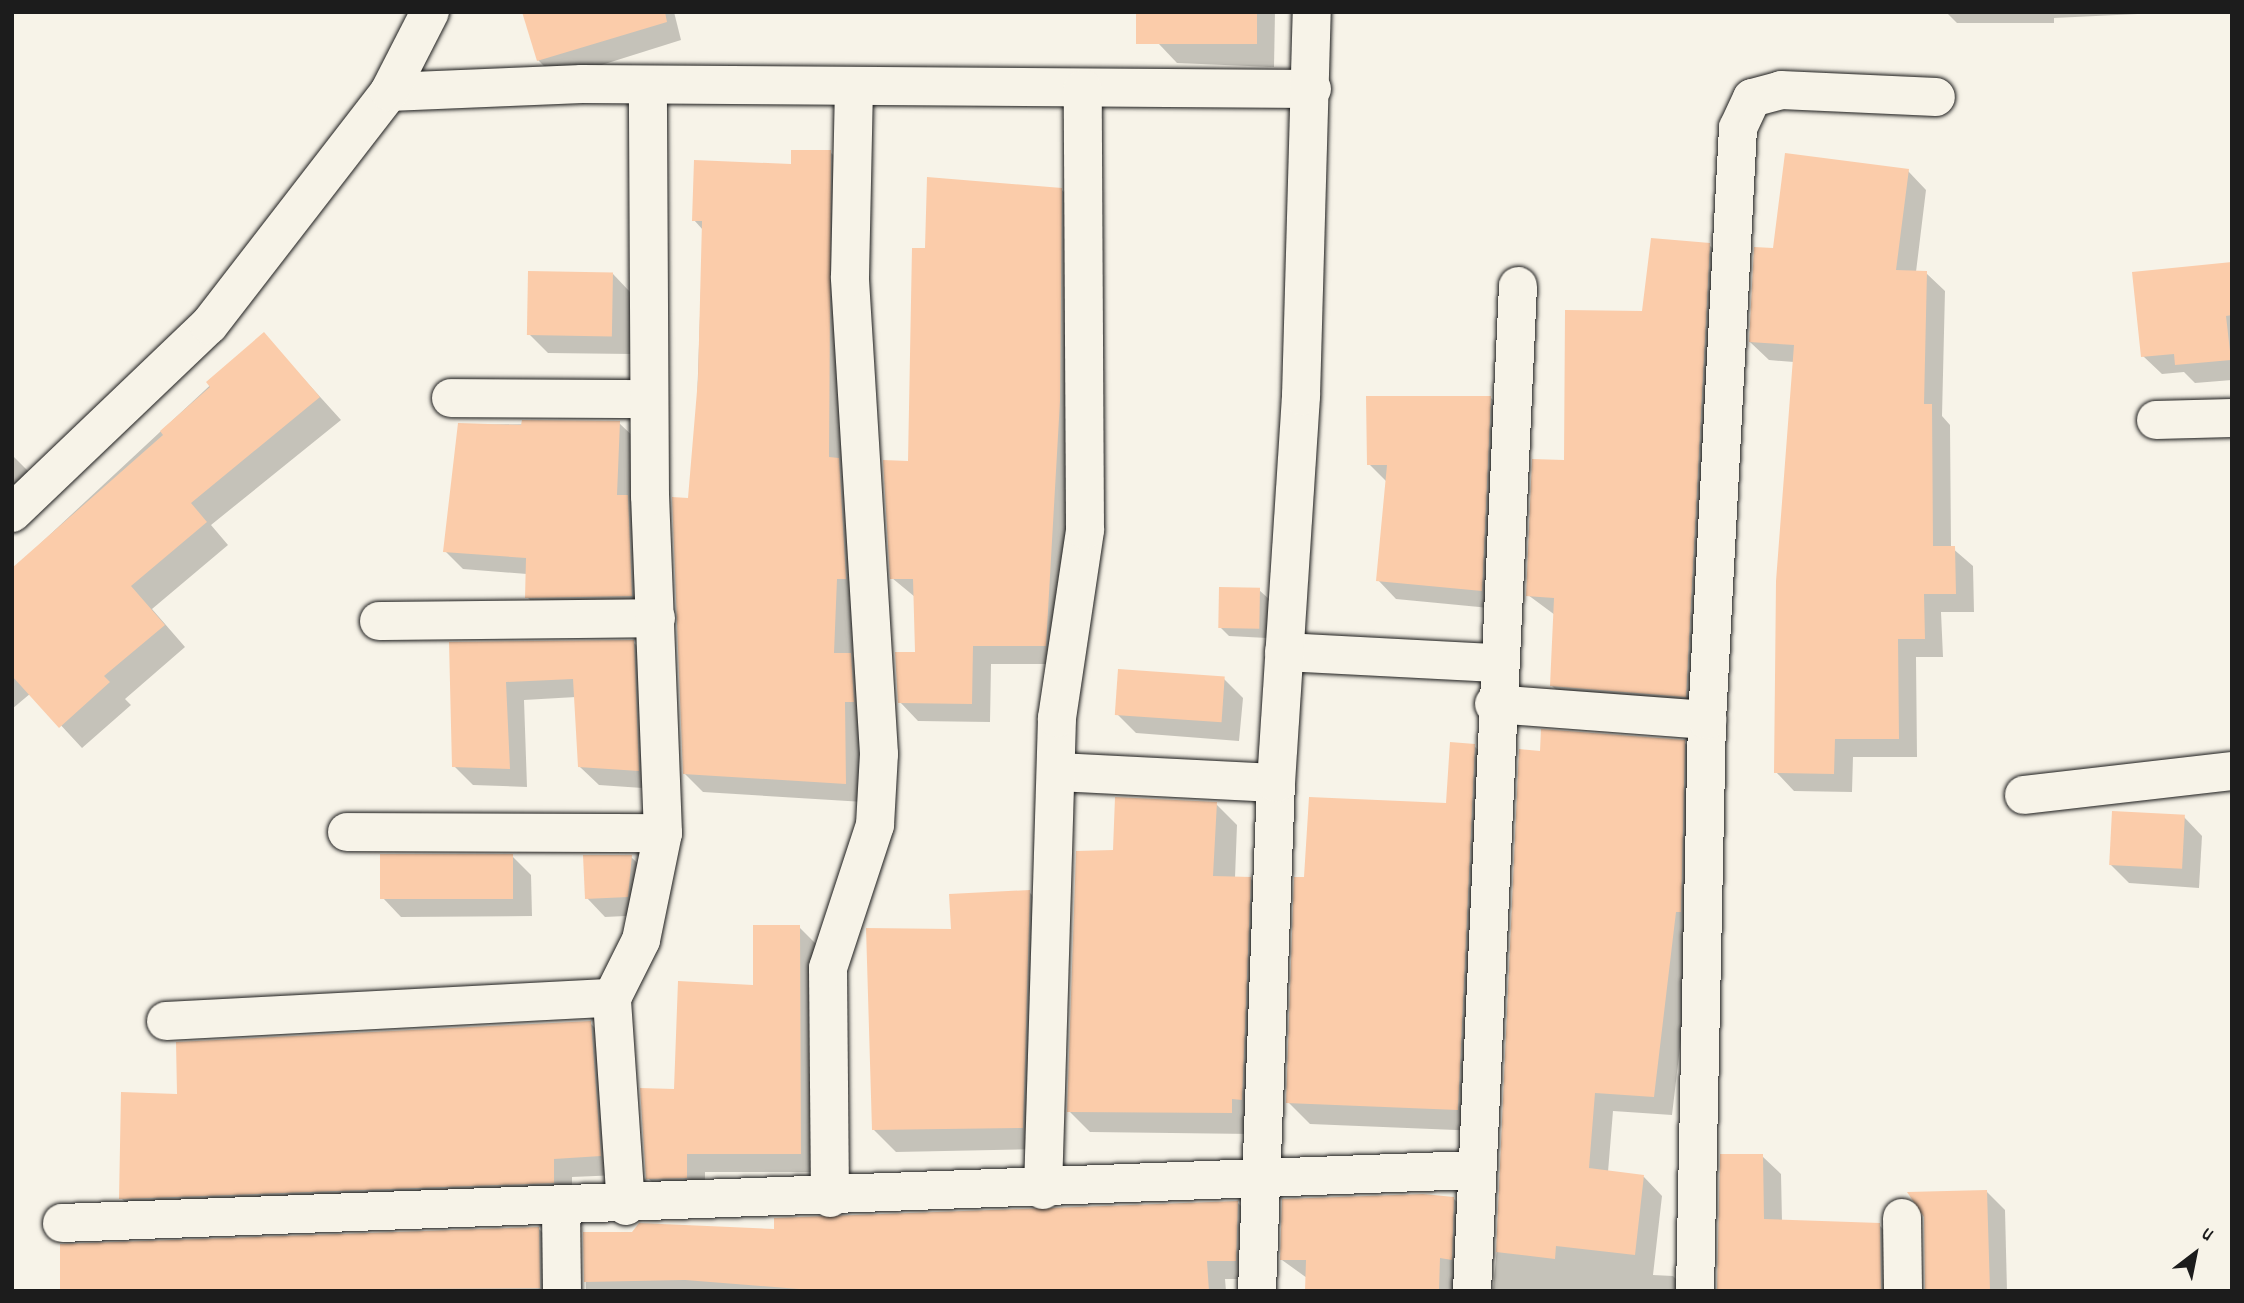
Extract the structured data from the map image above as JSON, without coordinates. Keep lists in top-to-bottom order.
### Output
{
  "north": "top right"
}
